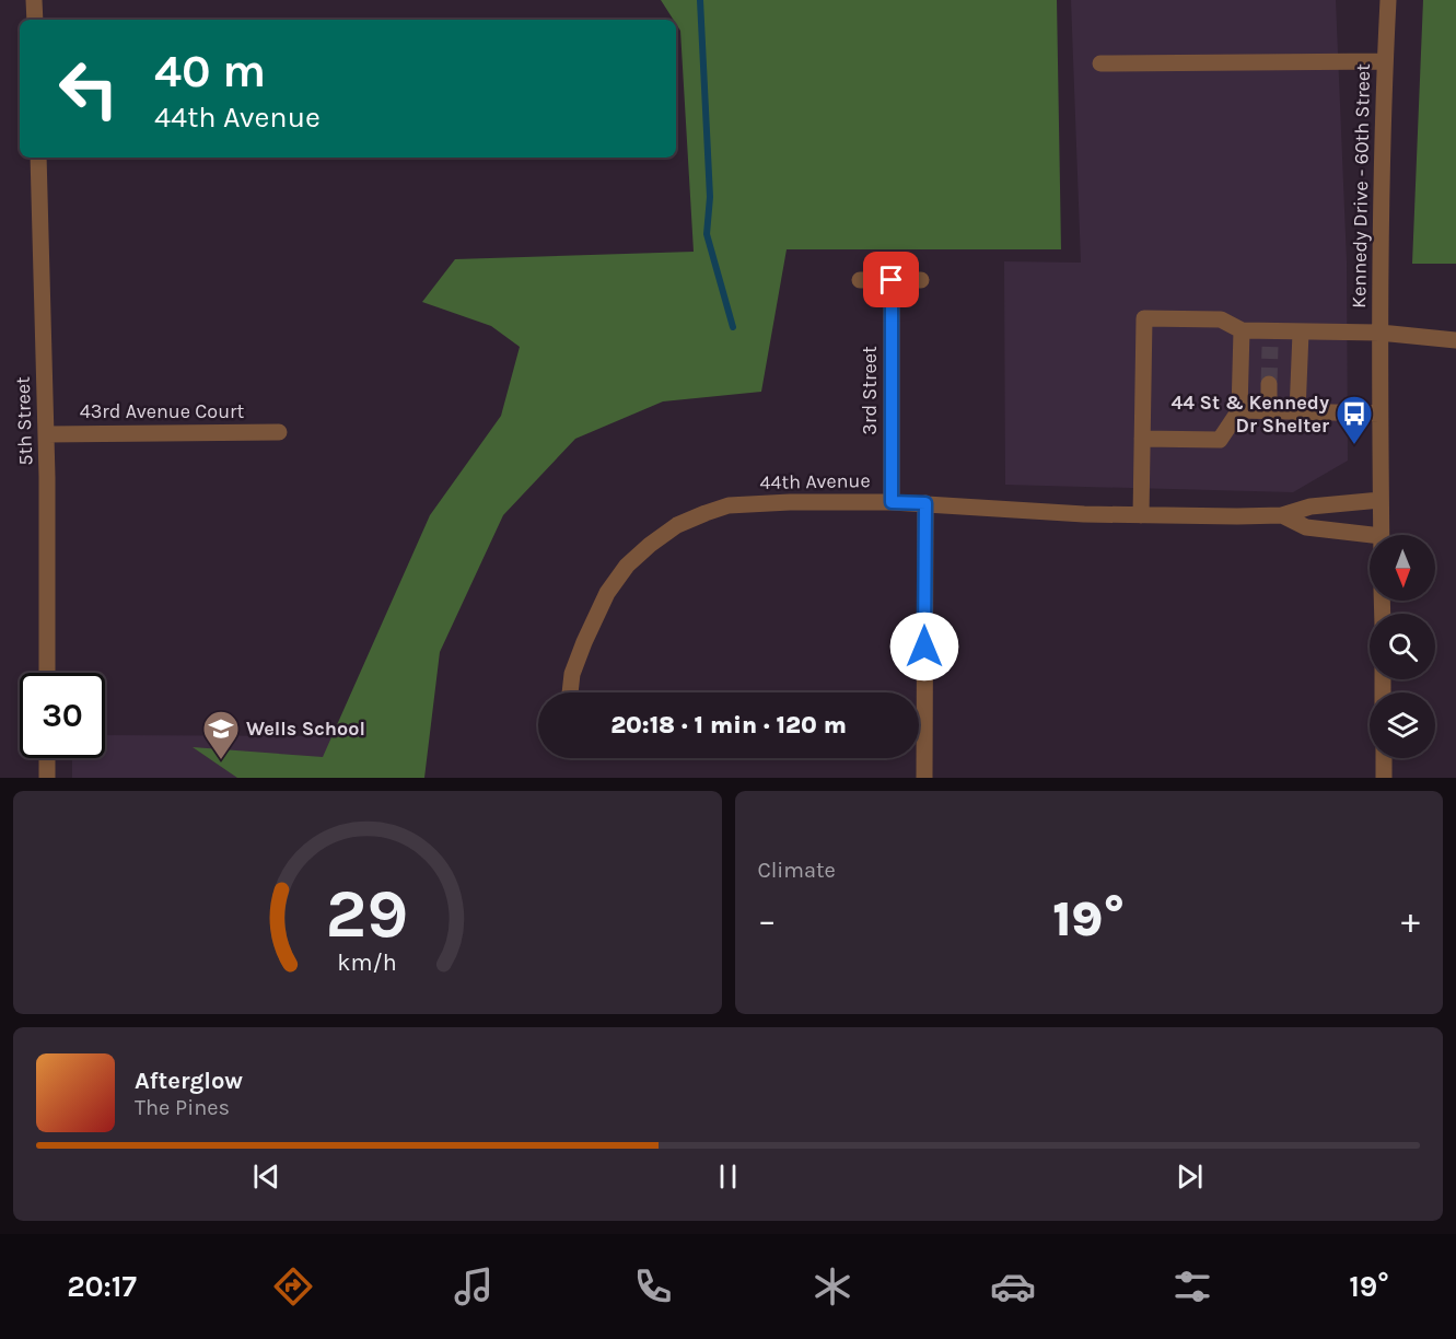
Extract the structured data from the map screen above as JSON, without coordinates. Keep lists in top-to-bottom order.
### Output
{
  "streets": {
    "street": [
      "Kennedy Drive - 60th Street",
      "3rd Street",
      "43rd Avenue Court",
      "5th Street",
      "44th Avenue"
    ]
  },
  "crossings": [
    ["Kennedy Drive - 60th Street", "44th Avenue"],
    ["3rd Street", "44th Avenue"],
    ["43rd Avenue Court", "5th Street"]
  ],
  "places": {
    "bus stop": ["44 St & Kennedy Dr Shelter"],
    "school or university": ["Wells School"]
  },
  "north": "bottom",
  "page": {
    "turn": ["40 m", "44th Avenue"],
    "limit": "30",
    "trip": "20:18 · 1 min · 120 m",
    "tile": "Climate",
    "heat": ["−", "19°", "+"],
    "song": ["Afterglow", "The Pines"],
    "tabs": ["20:17", "19°"],
    "gauge": ["29", "km/h"]
  }
}
